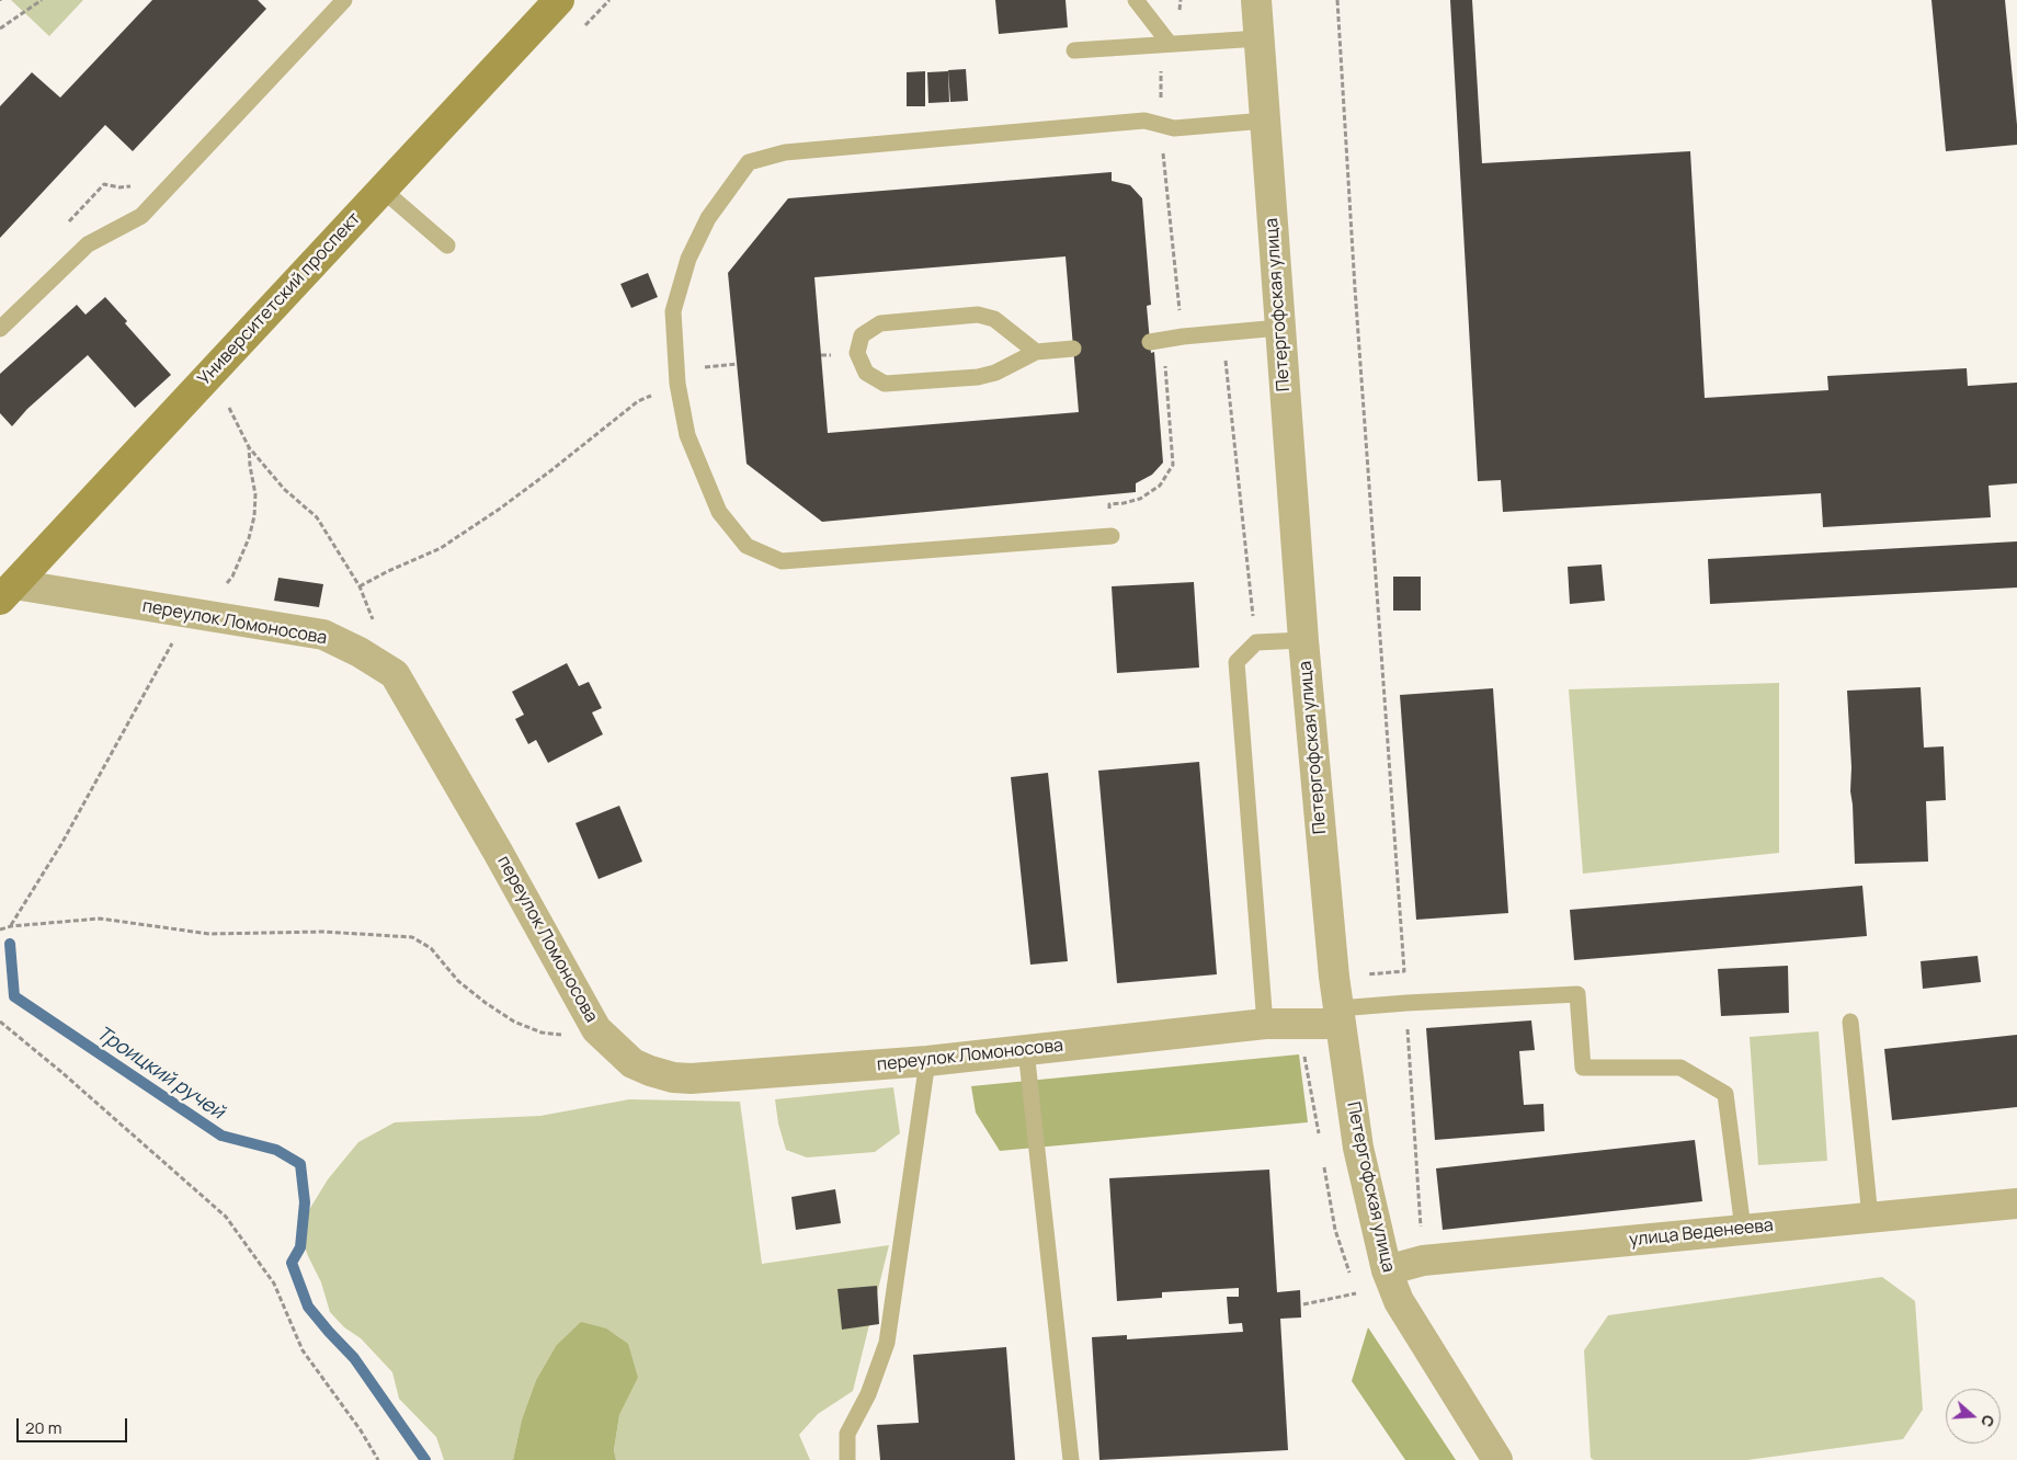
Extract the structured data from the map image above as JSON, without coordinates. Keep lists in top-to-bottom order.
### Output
{
  "streets": {
    "street": [
      "Университетский проспект",
      "Петергофская улица",
      "переулок Ломоносова",
      "улица Веденеева"
    ]
  },
  "crossings": [
    ["Университетский проспект", "переулок Ломоносова"],
    ["Петергофская улица", "переулок Ломоносова"],
    ["Петергофская улица", "улица Веденеева"]
  ],
  "water": ["Троицкий ручей"],
  "scale_bar": "20 m",
  "north": "right"
}
